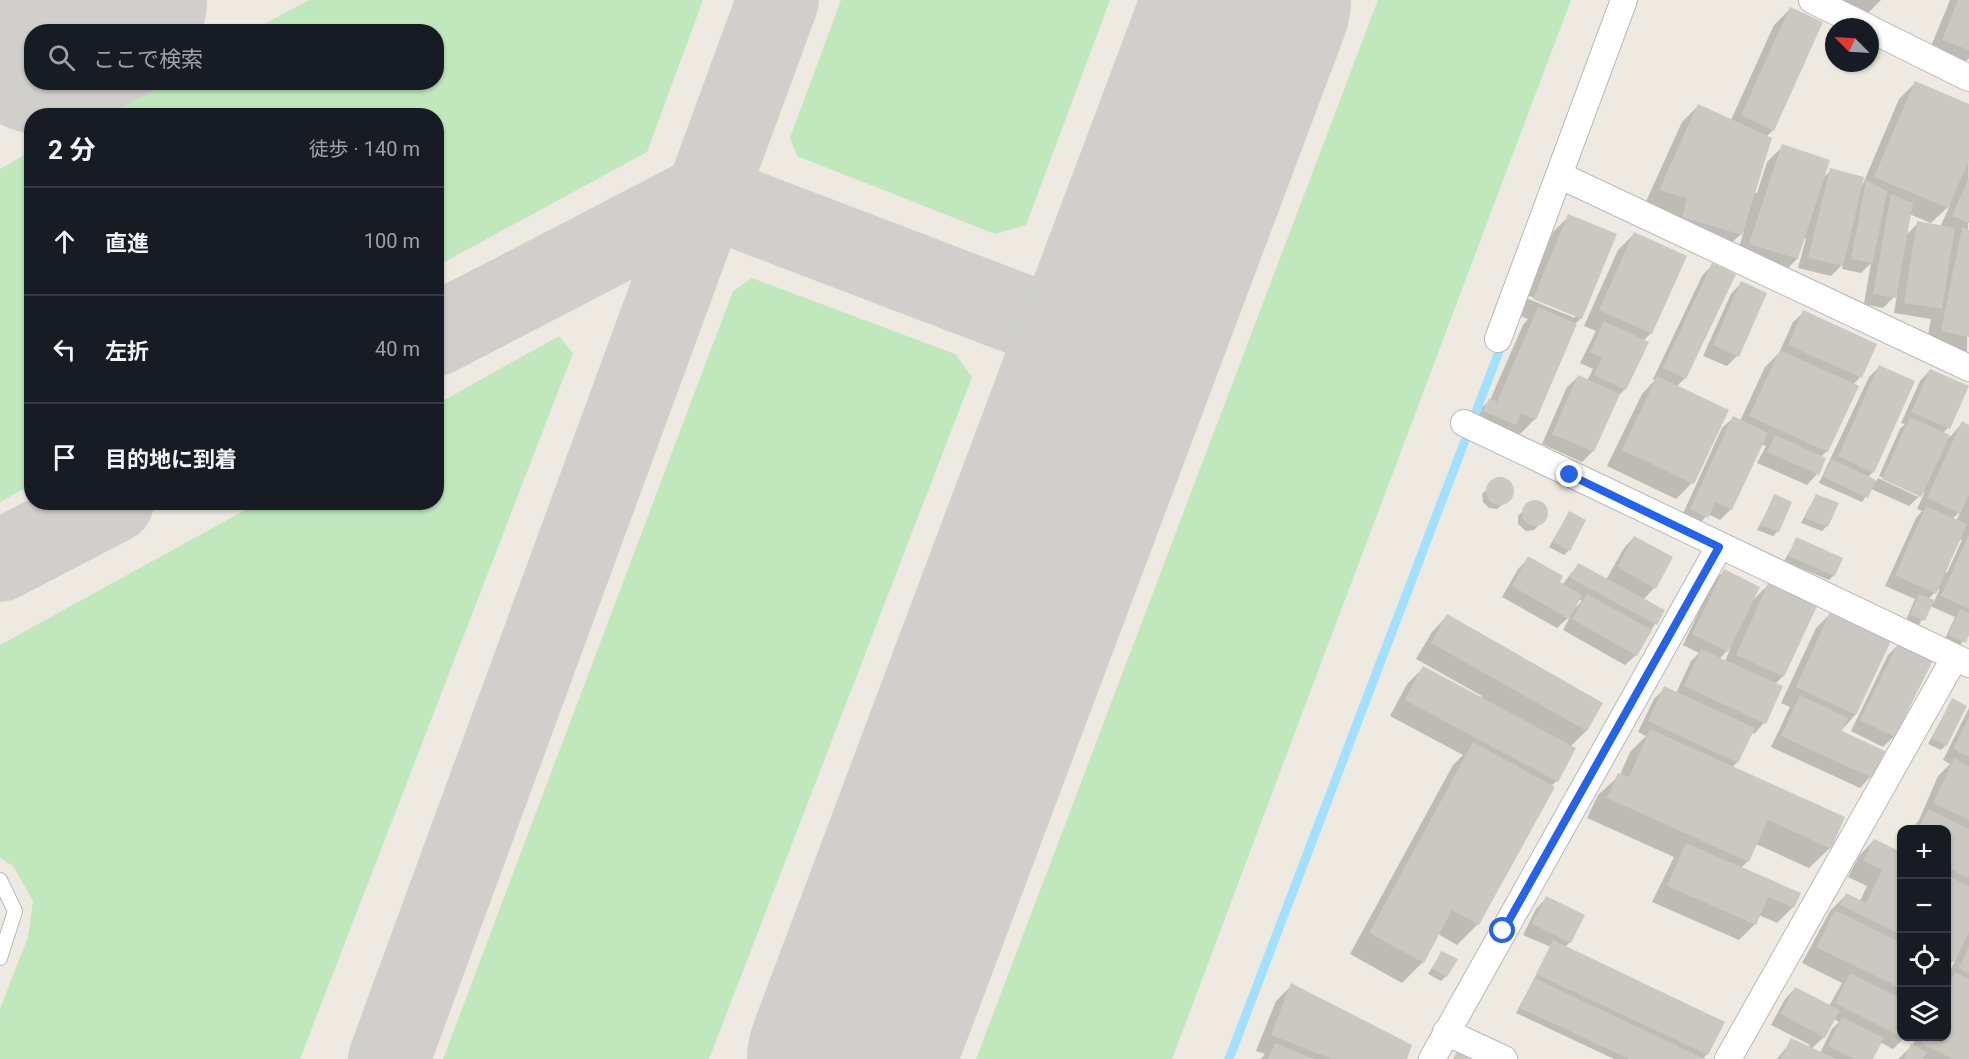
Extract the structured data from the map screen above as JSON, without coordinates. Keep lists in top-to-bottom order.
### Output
{
  "north": "top left",
  "page": {
    "search": "ここで検索",
    "heading": ["2 分", "徒歩 · 140 m"],
    "list": [
      ["直進", "100 m"],
      ["左折", "40 m"],
      "目的地に到着"
    ],
    "map_buttons": ["+", "−"]
  }
}
